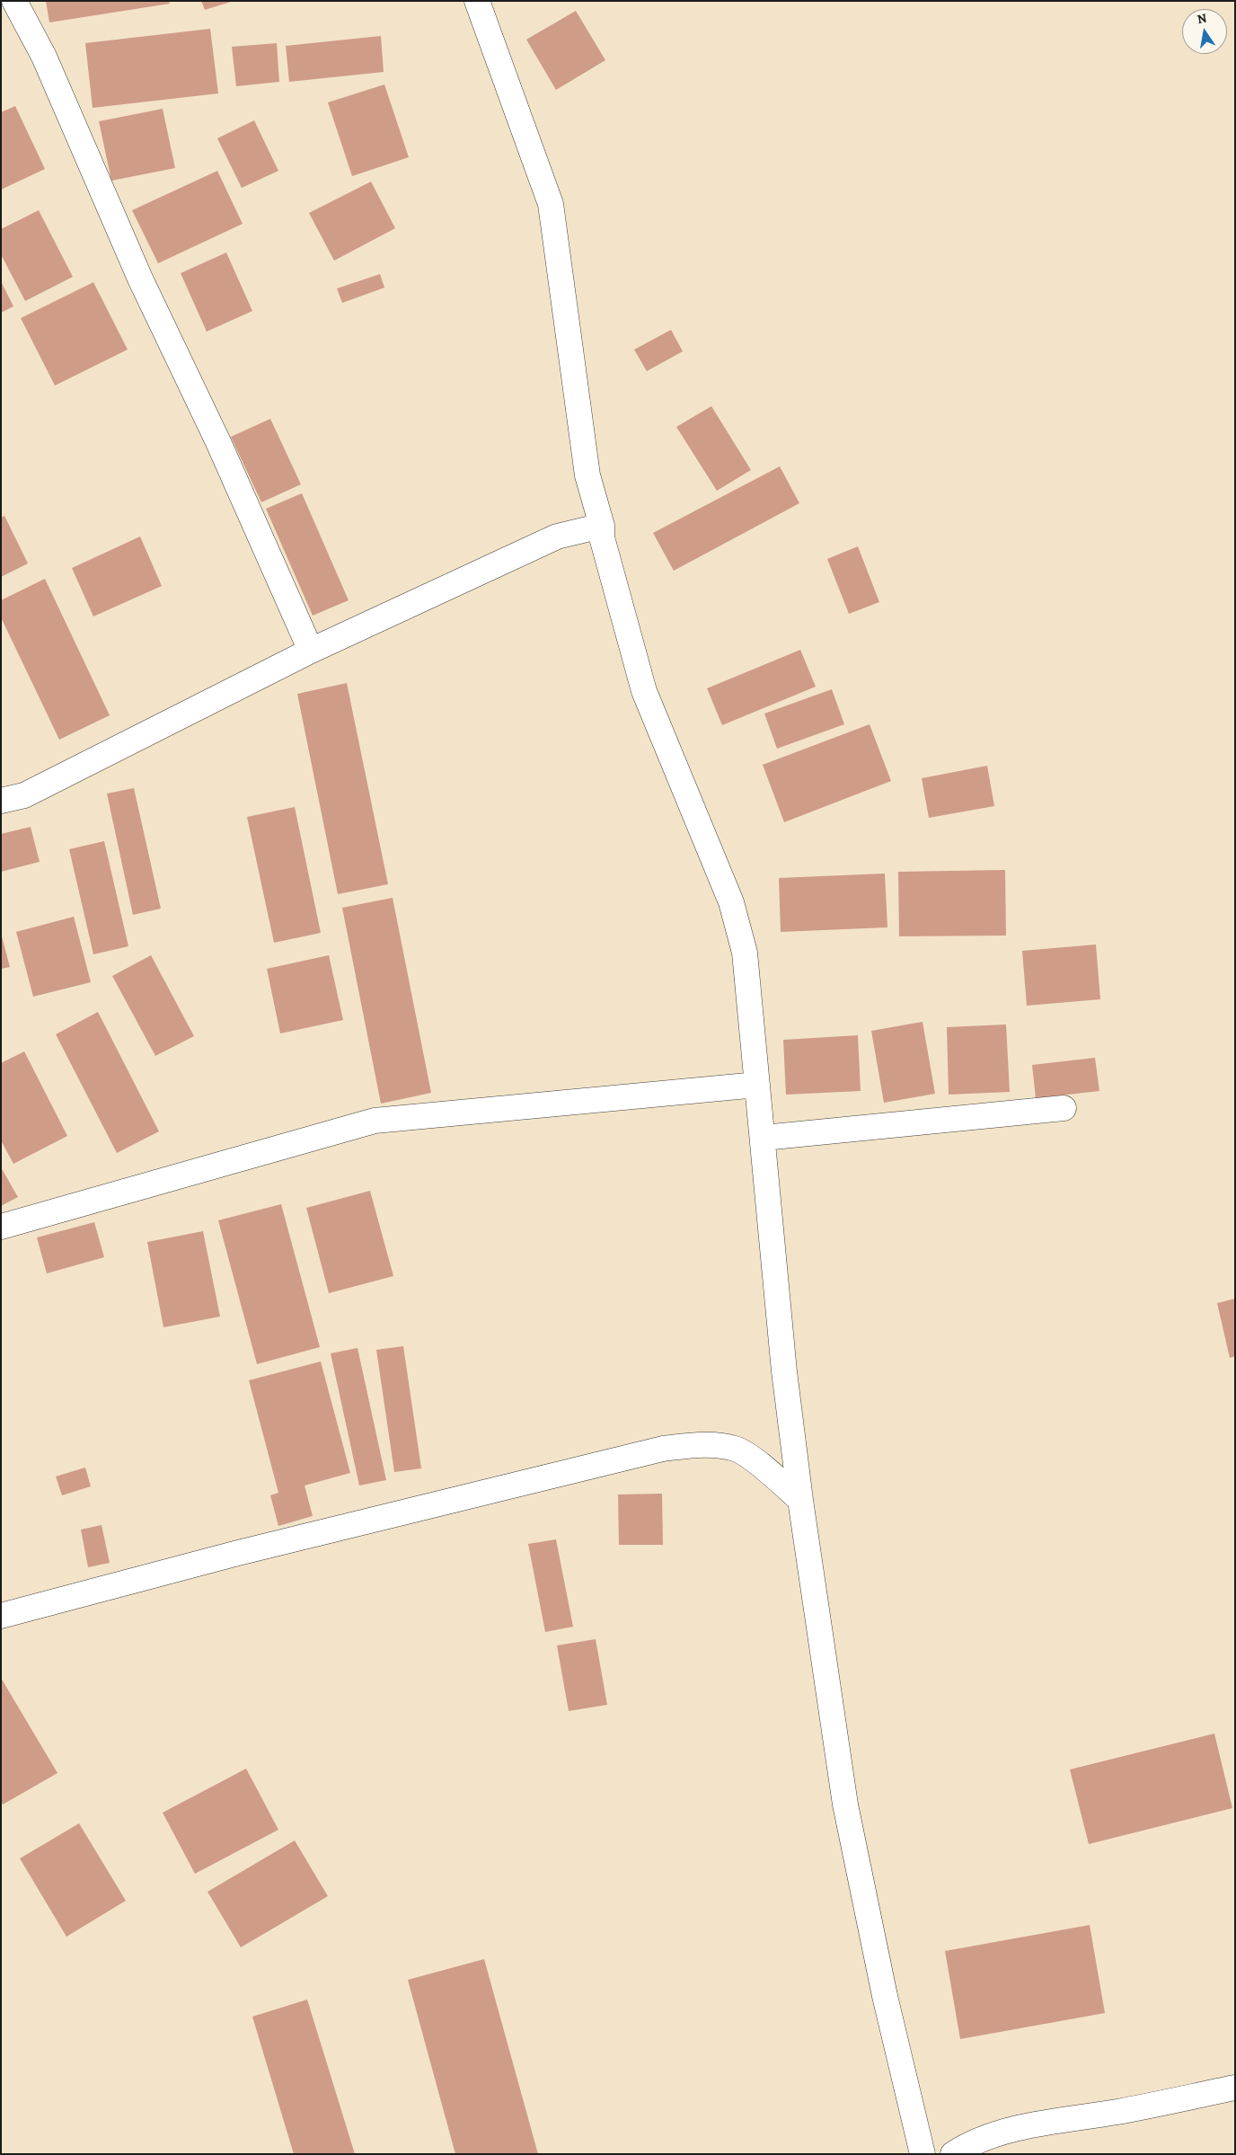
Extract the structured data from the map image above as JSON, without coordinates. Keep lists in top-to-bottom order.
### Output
{
  "north": "top"
}
